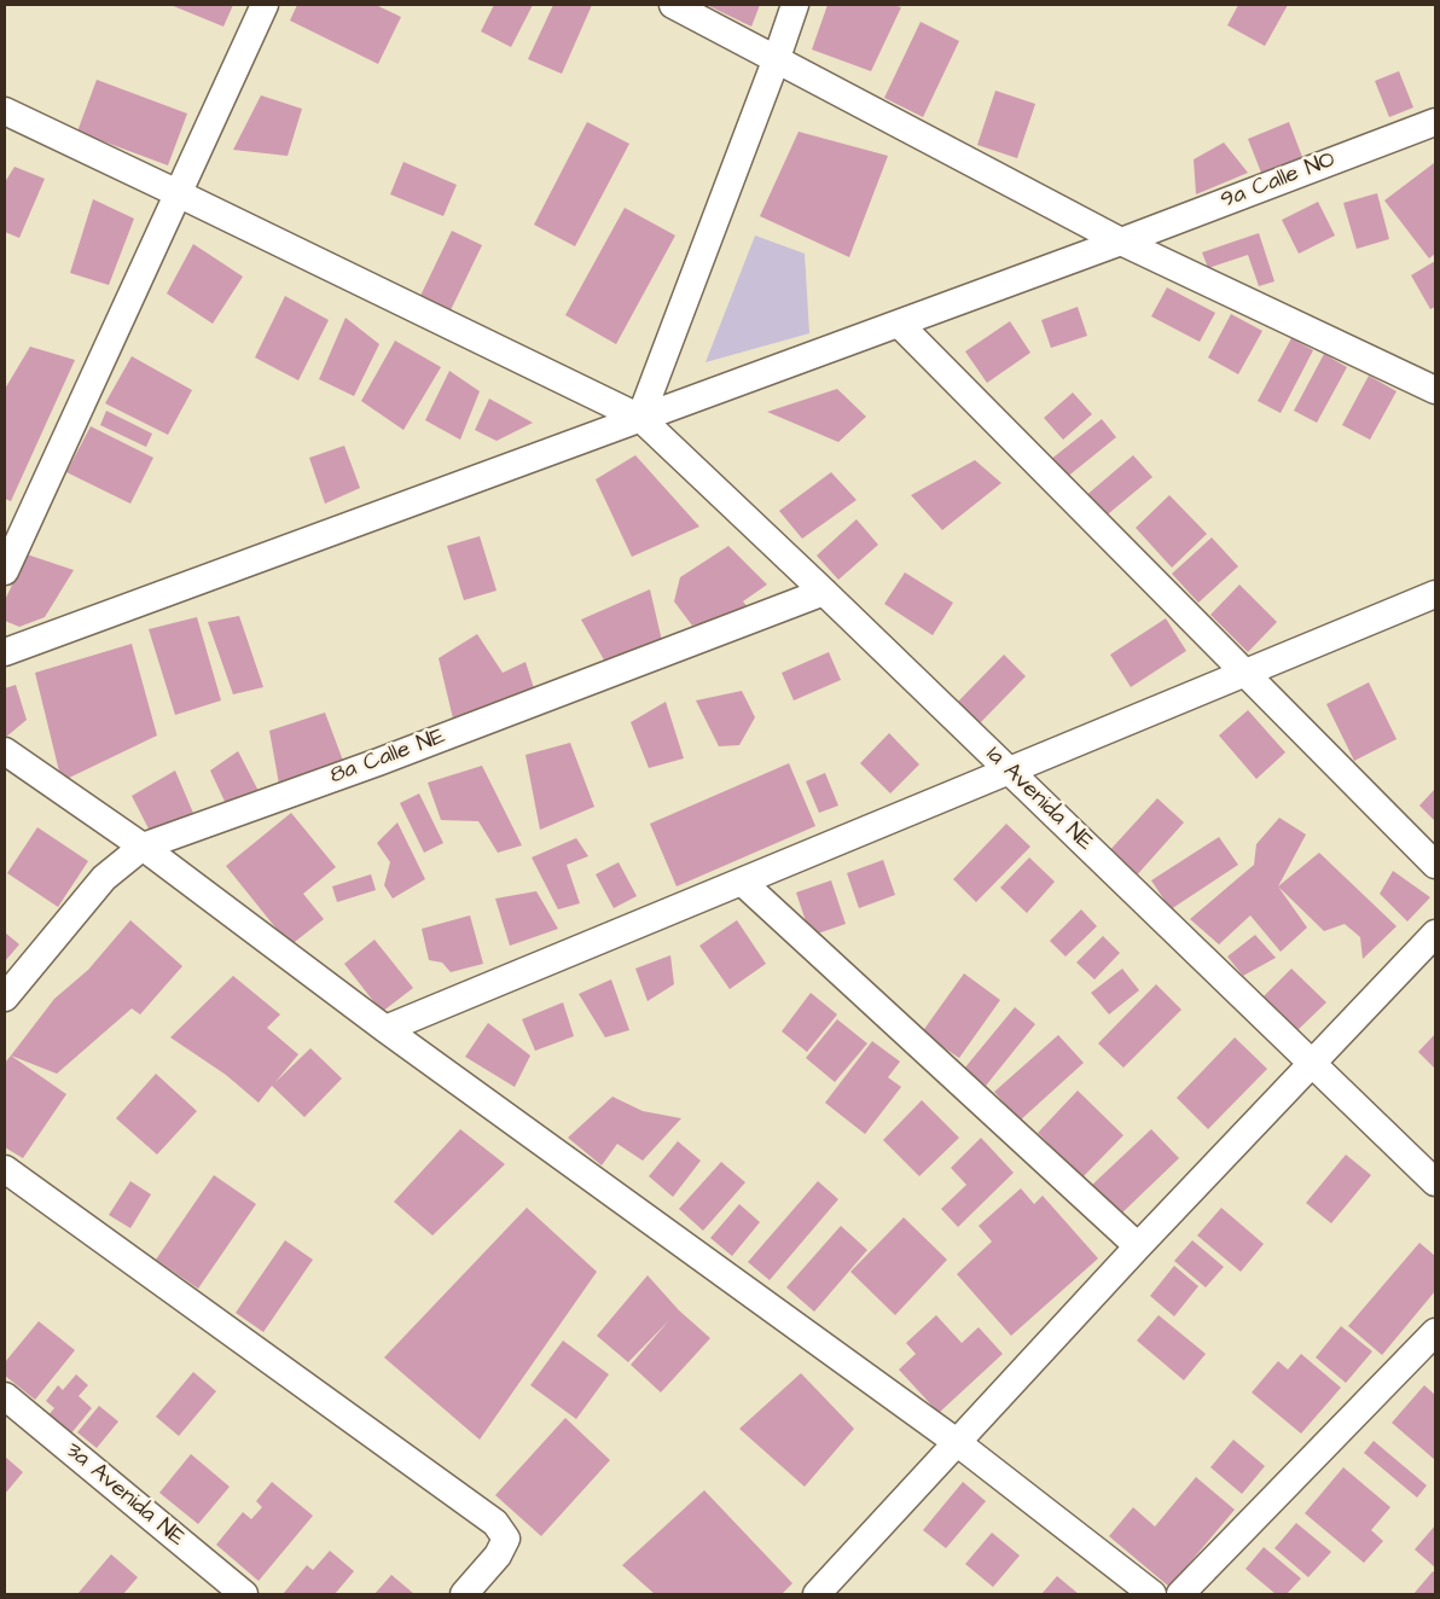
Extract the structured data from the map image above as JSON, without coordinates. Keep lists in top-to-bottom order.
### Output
{
  "streets": {
    "street": [
      "9a Calle NO",
      "8a Calle NE",
      "1a Avenida NE",
      "3a Avenida NE"
    ]
  },
  "crossings": [
    ["9a Calle NO", "1a Avenida NE"],
    ["8a Calle NE", "1a Avenida NE"]
  ]
}
